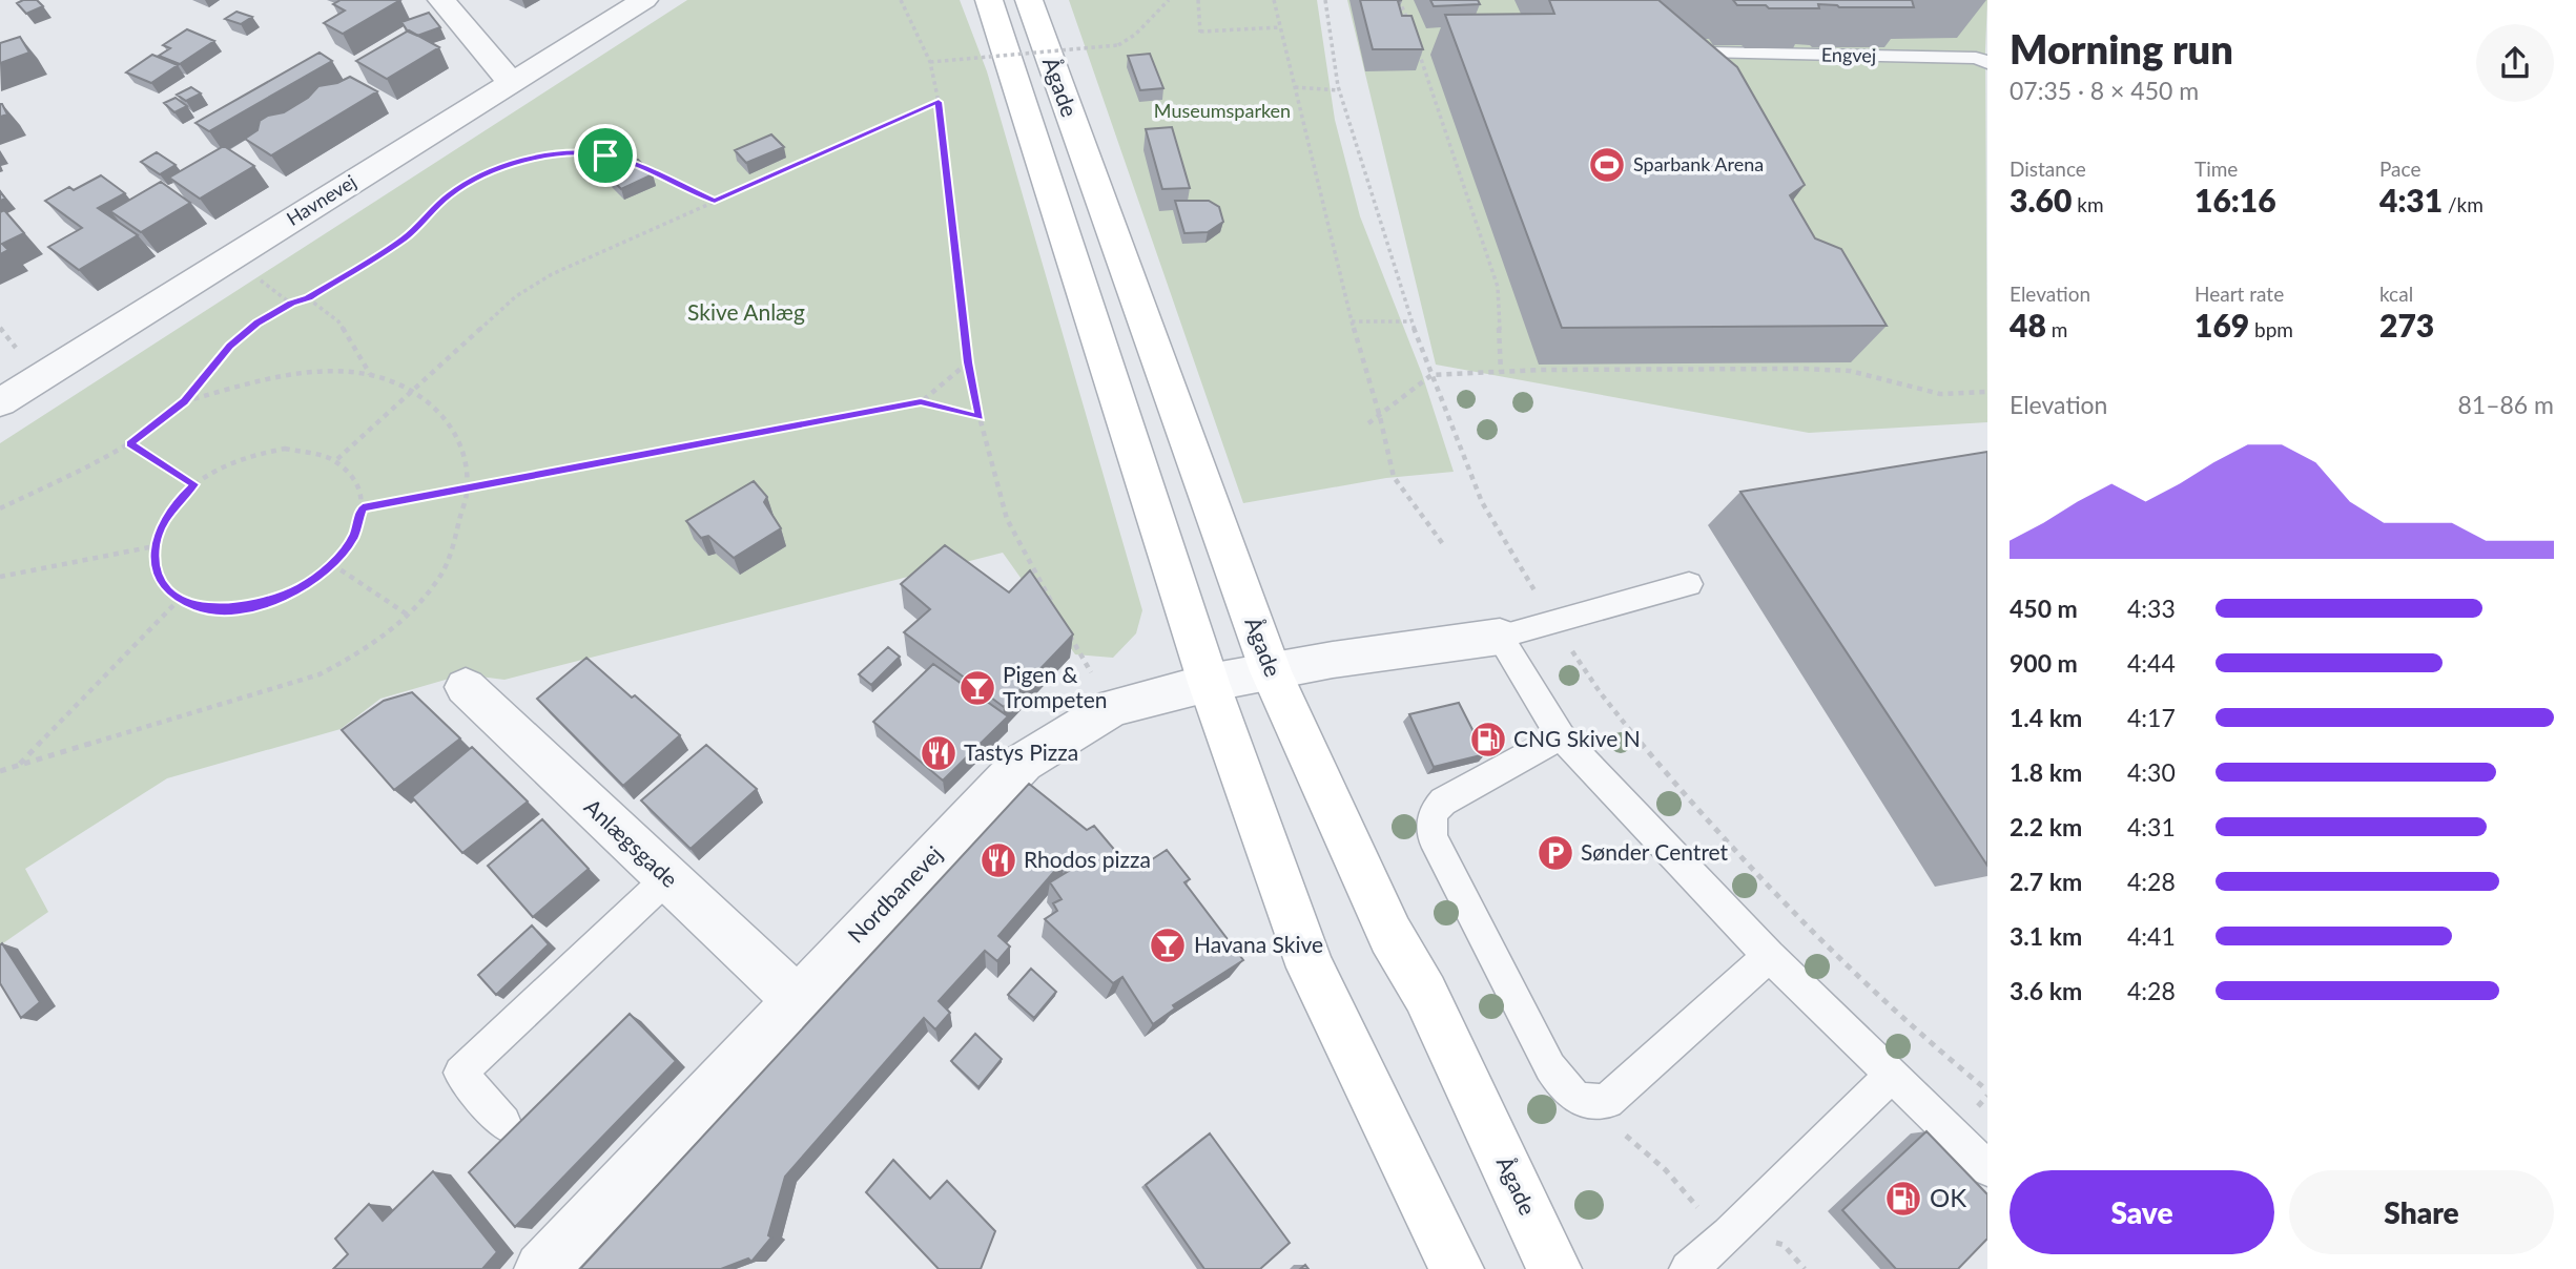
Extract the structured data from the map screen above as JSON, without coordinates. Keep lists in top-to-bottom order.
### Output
{
  "streets": {
    "street": [
      "Ågade",
      "Havnevej",
      "Anlægsgade",
      "Nordbanevej"
    ],
    "lane": ["Engvej"]
  },
  "crossings": [
    ["Ågade", "Nordbanevej"],
    ["Anlægsgade", "Nordbanevej"]
  ],
  "parks": ["Museumsparken", "Skive Anlæg"],
  "places": {
    "sports": ["Sparbank Arena"],
    "bar": ["Pigen & Trompeten", "Havana Skive"],
    "fuel station": ["CNG Skive N", "OK"],
    "restaurant": ["Tastys Pizza", "Rhodos pizza"],
    "parking": ["Sønder Centret"]
  },
  "page": {
    "heading": ["Morning run", "07:35 · 8 × 450 m"],
    "stats": [
      ["Distance", "3.60 km"],
      ["Time", "16:16"],
      ["Pace", "4:31 /km"],
      ["Elevation", "48 m"],
      ["Heart rate", "169 bpm"],
      ["kcal", "273"]
    ],
    "chart": ["Elevation", "81–86 m"],
    "list": [
      {
        "name": "450 m",
        "note": "4:33"
      },
      {
        "name": "900 m",
        "note": "4:44"
      },
      {
        "name": "1.4 km",
        "note": "4:17"
      },
      {
        "name": "1.8 km",
        "note": "4:30"
      },
      {
        "name": "2.2 km",
        "note": "4:31"
      },
      {
        "name": "2.7 km",
        "note": "4:28"
      },
      {
        "name": "3.1 km",
        "note": "4:41"
      },
      {
        "name": "3.6 km",
        "note": "4:28"
      }
    ],
    "buttons": ["Save", "Share"]
  }
}
